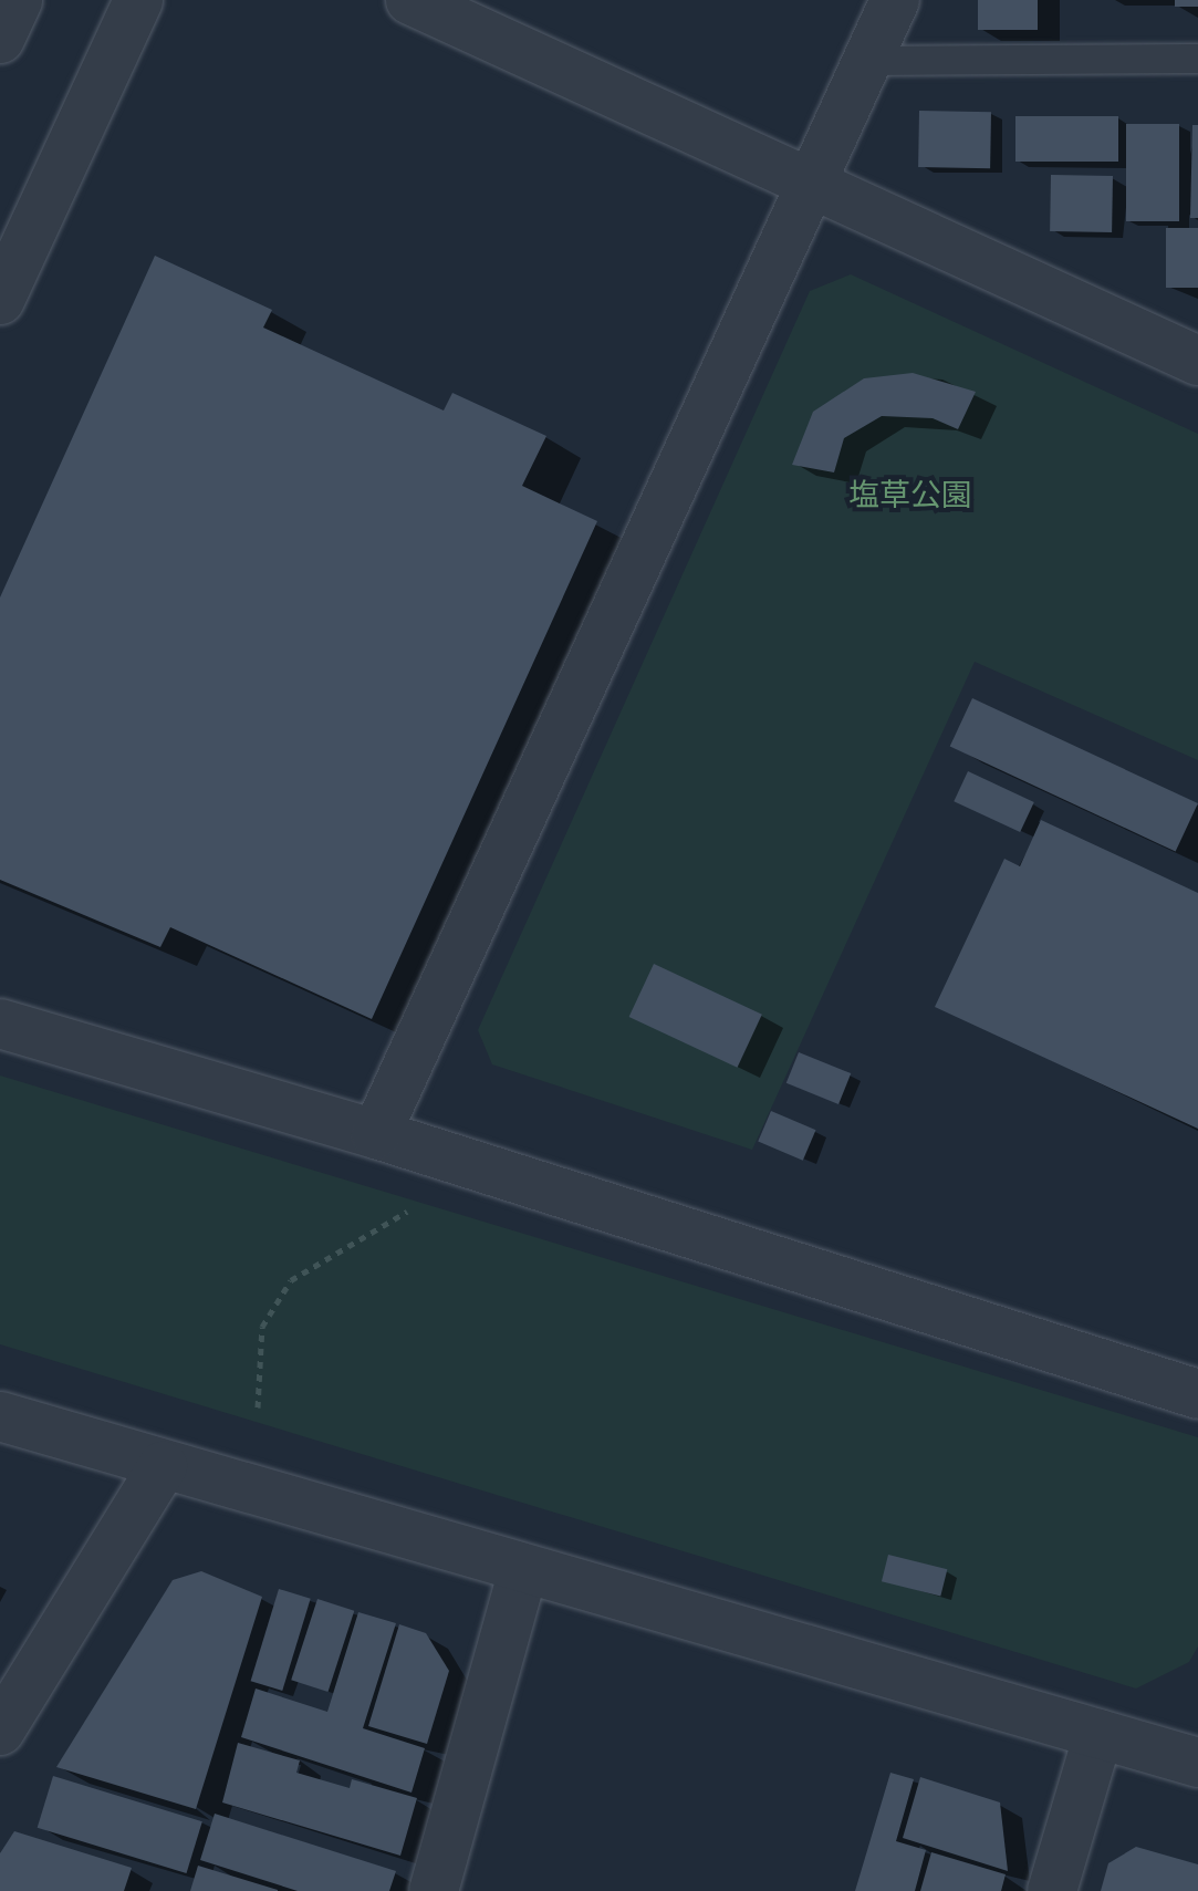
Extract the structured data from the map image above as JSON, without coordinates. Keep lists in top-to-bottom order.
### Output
{
  "parks": ["塩草公園"]
}
